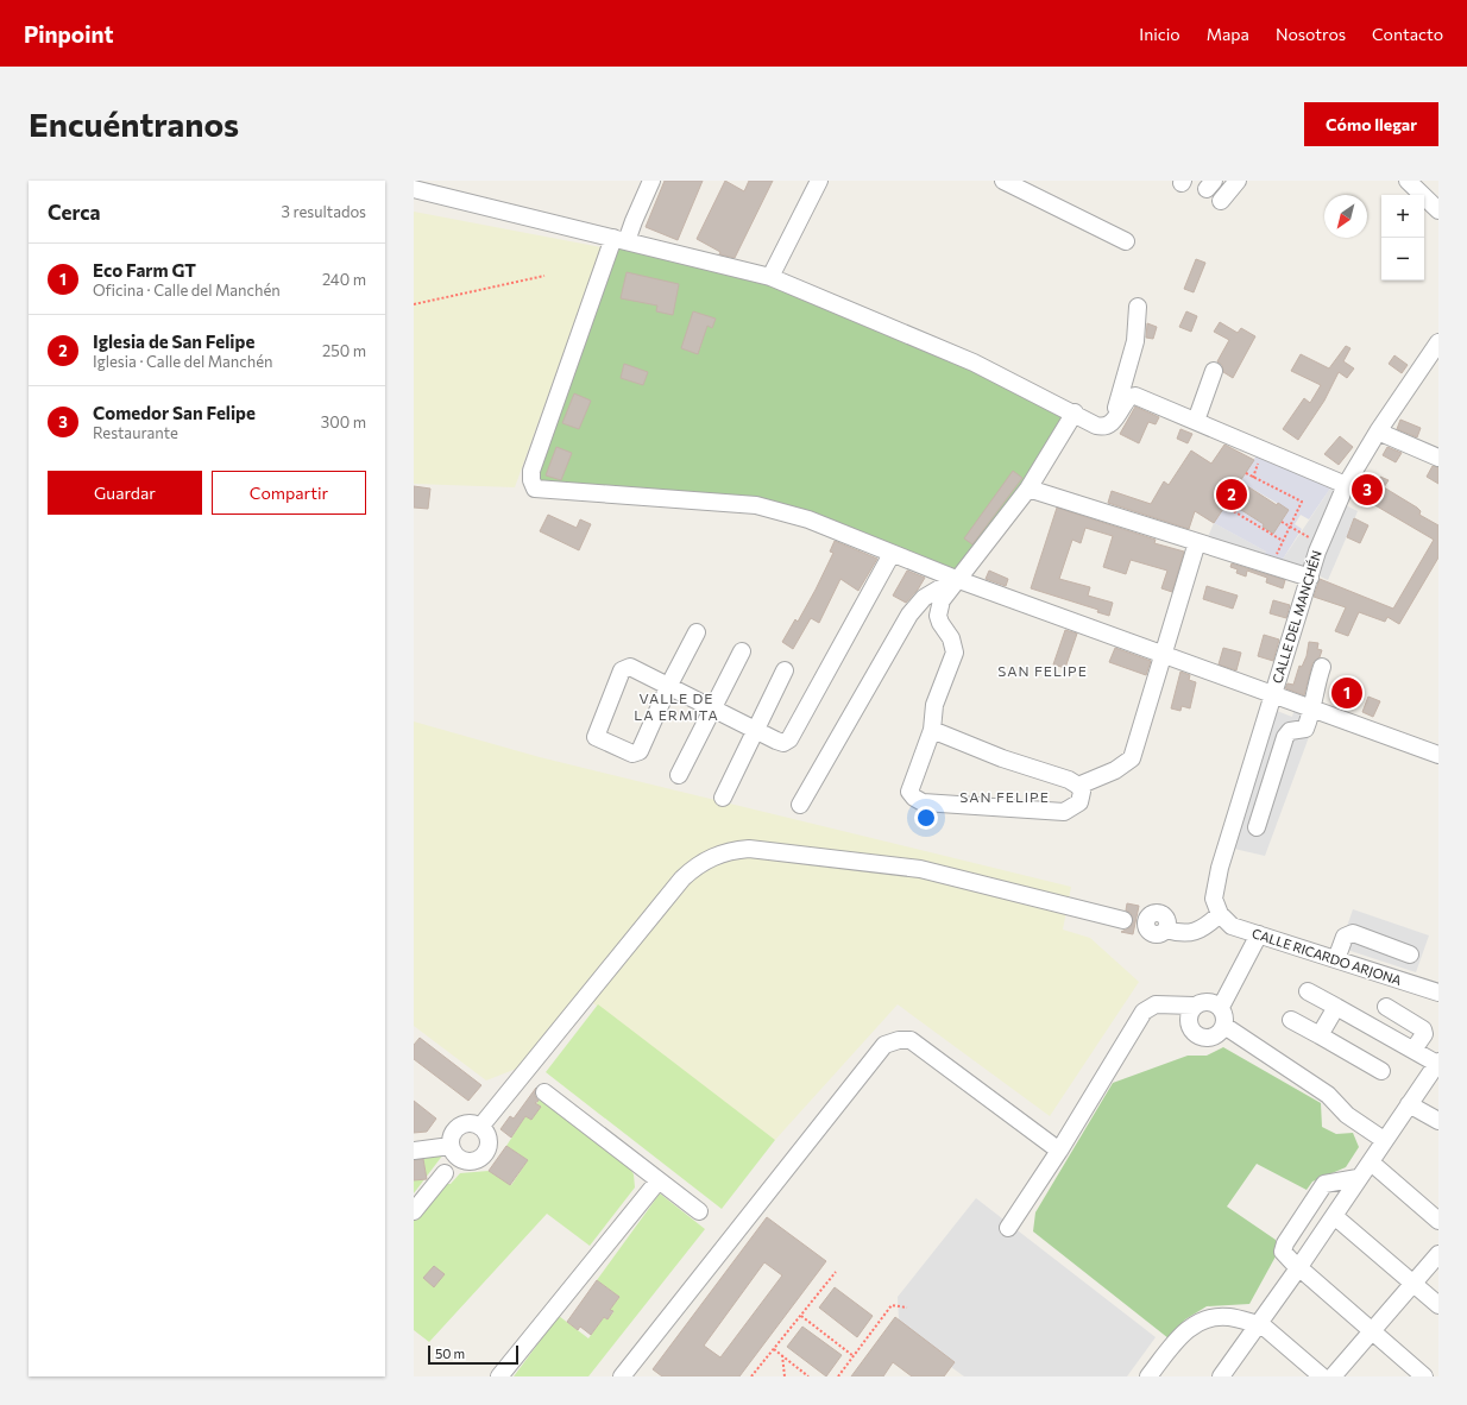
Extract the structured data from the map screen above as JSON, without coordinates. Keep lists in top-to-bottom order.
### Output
{
  "streets": {
    "street": ["CALLE DEL MANCHÉN", "CALLE RICARDO ARJONA"]
  },
  "crossings": [
    ["CALLE DEL MANCHÉN", "CALLE RICARDO ARJONA"]
  ],
  "districts": ["SAN FELIPE", "VALLE DE LA ERMITA", "SAN FELIPE"],
  "scale_bar": "50 m",
  "north": "bottom left",
  "page": {
    "header": "Pinpoint",
    "nav": [
      "Inicio",
      "Mapa",
      "Nosotros",
      "Contacto"
    ],
    "buttons": [
      "Cómo llegar",
      ["Guardar", "Compartir"]
    ],
    "title": "Encuéntranos",
    "heading": ["Cerca", "3 resultados"],
    "map_buttons": ["+", "−"],
    "list": [
      {
        "mark": "1",
        "name": "Eco Farm GT",
        "note": "Oficina · Calle del Manchén",
        "value": "240 m"
      },
      {
        "mark": "2",
        "name": "Iglesia de San Felipe",
        "note": "Iglesia · Calle del Manchén",
        "value": "250 m"
      },
      {
        "mark": "3",
        "name": "Comedor San Felipe",
        "note": "Restaurante",
        "value": "300 m"
      }
    ],
    "pins": ["3", "2", "1"],
    "scale": "50 m"
  }
}
